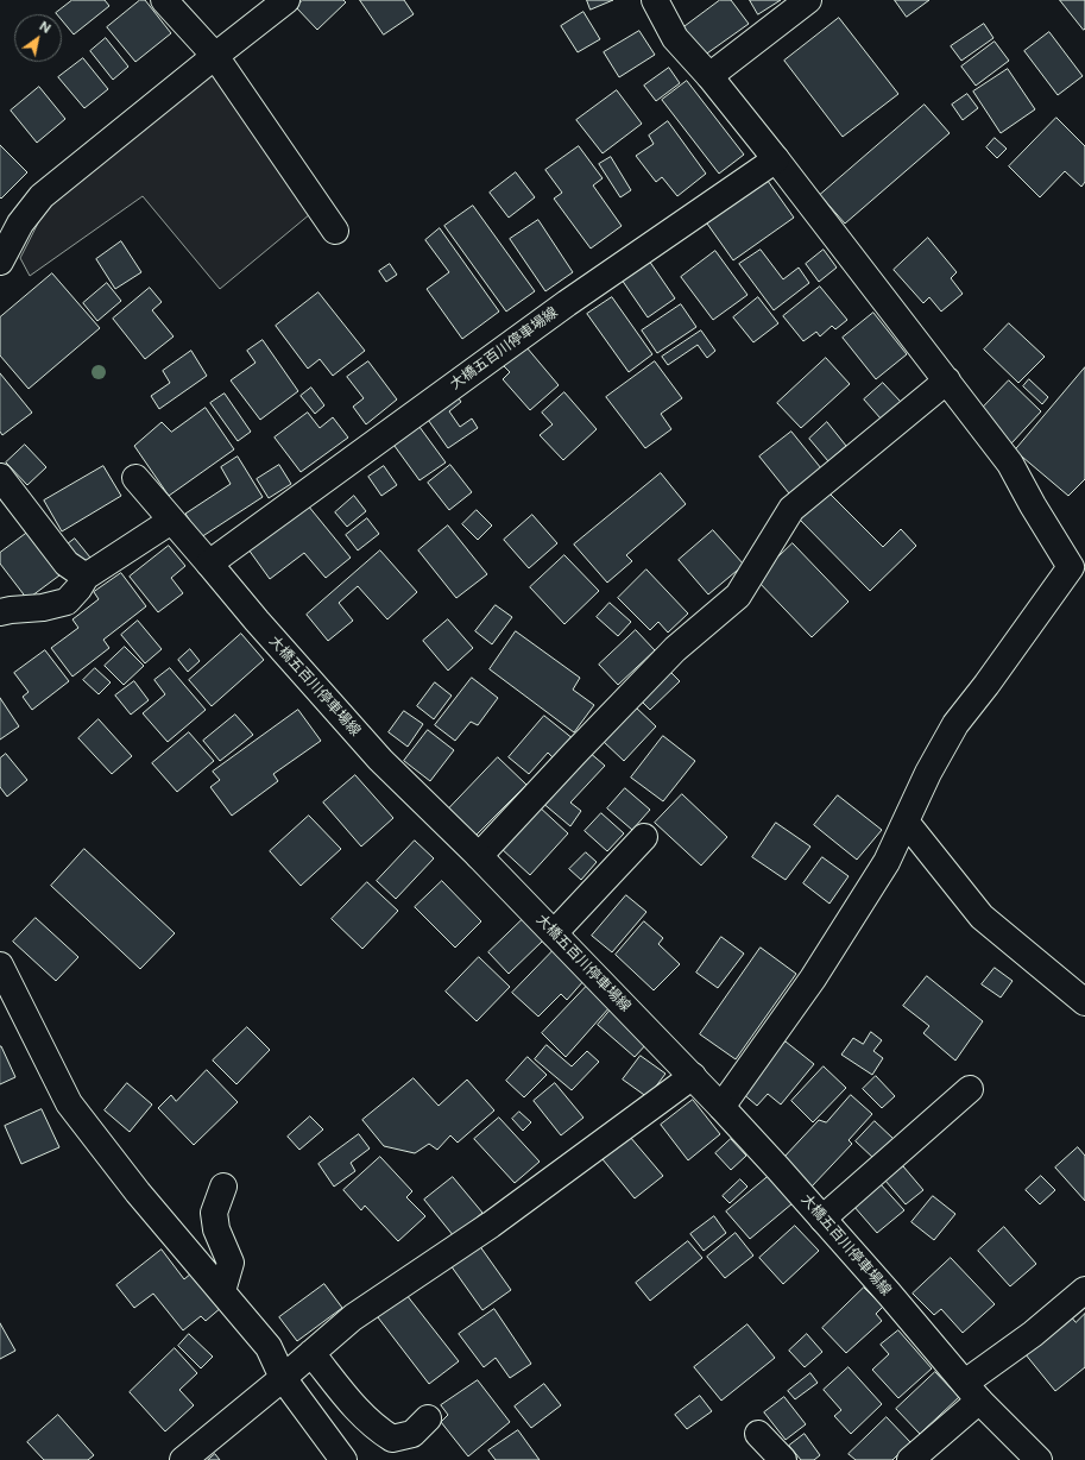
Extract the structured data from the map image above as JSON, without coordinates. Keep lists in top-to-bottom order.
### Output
{
  "streets": {
    "street": ["大橋五百川停車場線"]
  },
  "north": "top right"
}
